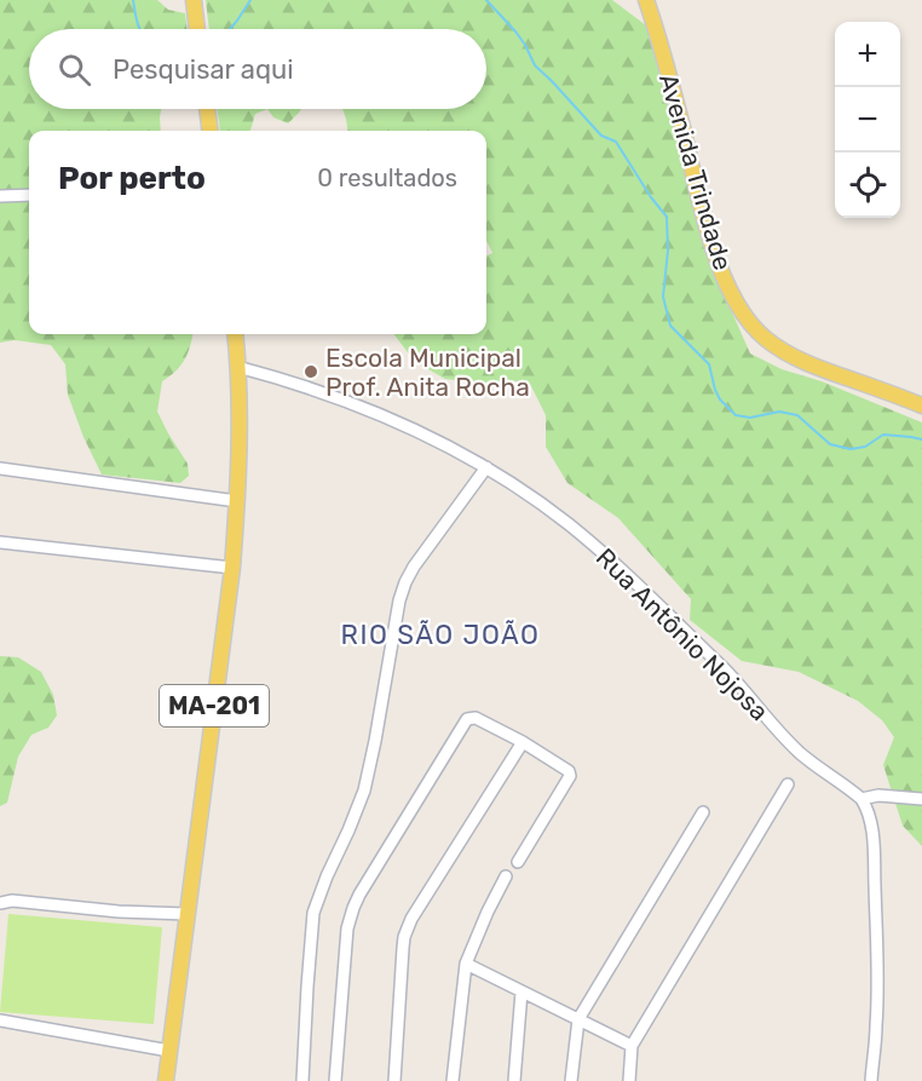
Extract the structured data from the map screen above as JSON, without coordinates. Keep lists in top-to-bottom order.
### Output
{
  "streets": {
    "main road": ["Avenida Trindade", "MA-201"],
    "street": ["Rua Antônio Nojosa"]
  },
  "crossings": [
    ["Rua Antônio Nojosa", "MA-201"]
  ],
  "districts": ["RIO SÃO JOÃO"],
  "places": ["Escola Municipal Prof. Anita Rocha"],
  "page": {
    "map_buttons": ["+", "−"],
    "search": "Pesquisar aqui",
    "heading": ["Por perto", "0 resultados"]
  }
}
